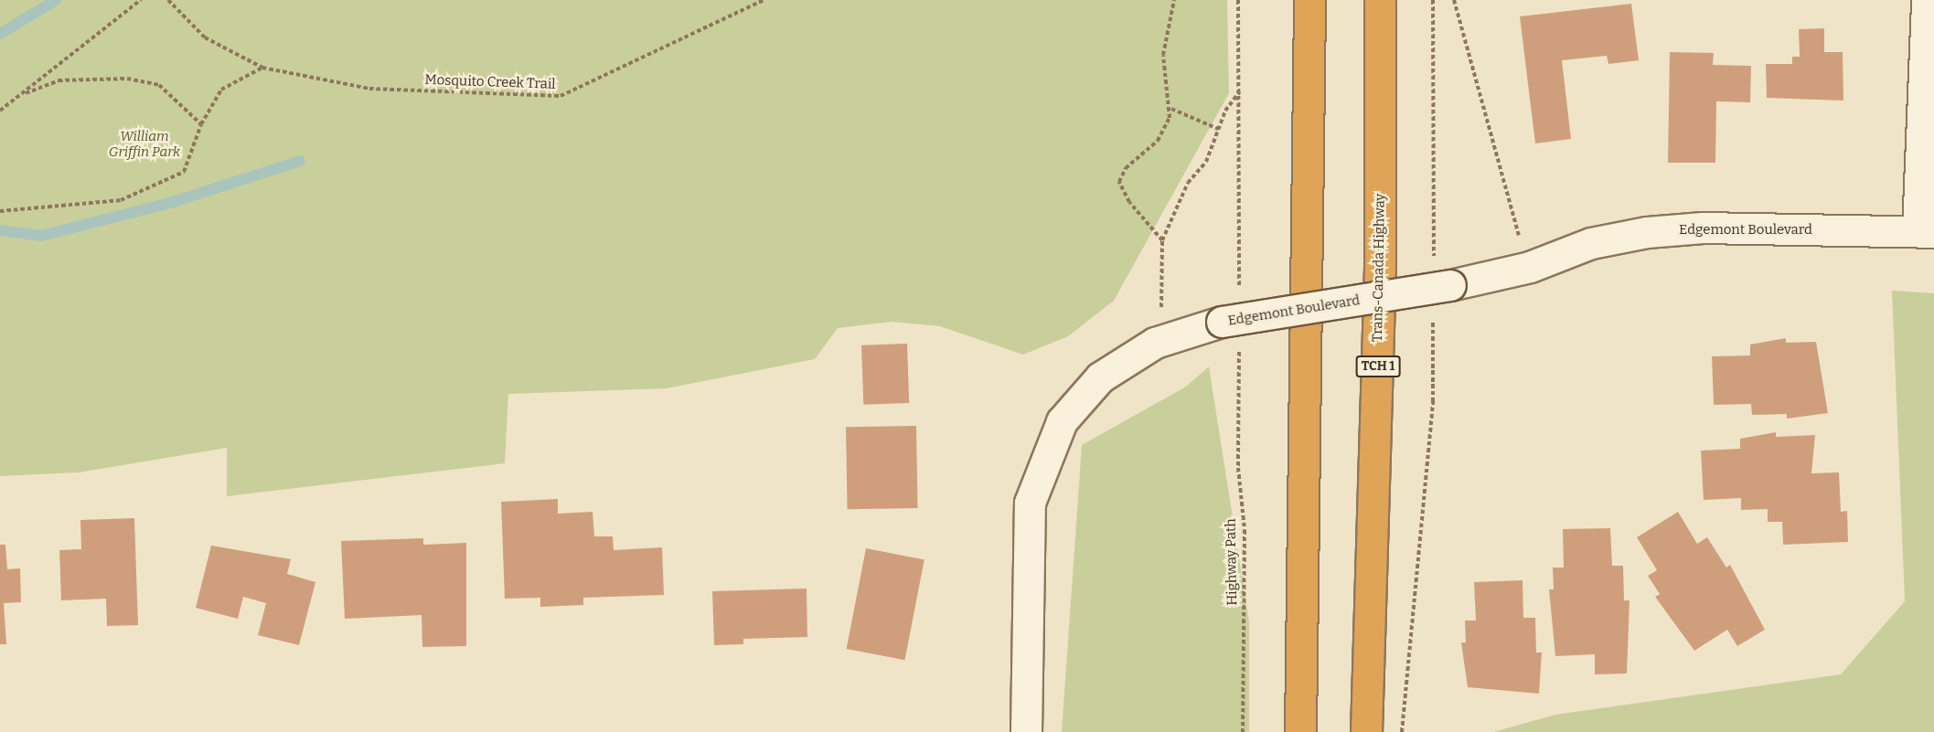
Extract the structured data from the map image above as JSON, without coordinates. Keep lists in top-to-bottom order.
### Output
{
  "streets": {
    "highway": ["Trans-Canada Highway", "TCH 1"],
    "street": ["Edgemont Boulevard"],
    "path": ["Mosquito Creek Trail", "Highway Path"]
  },
  "parks": ["William Griffin Park"]
}
